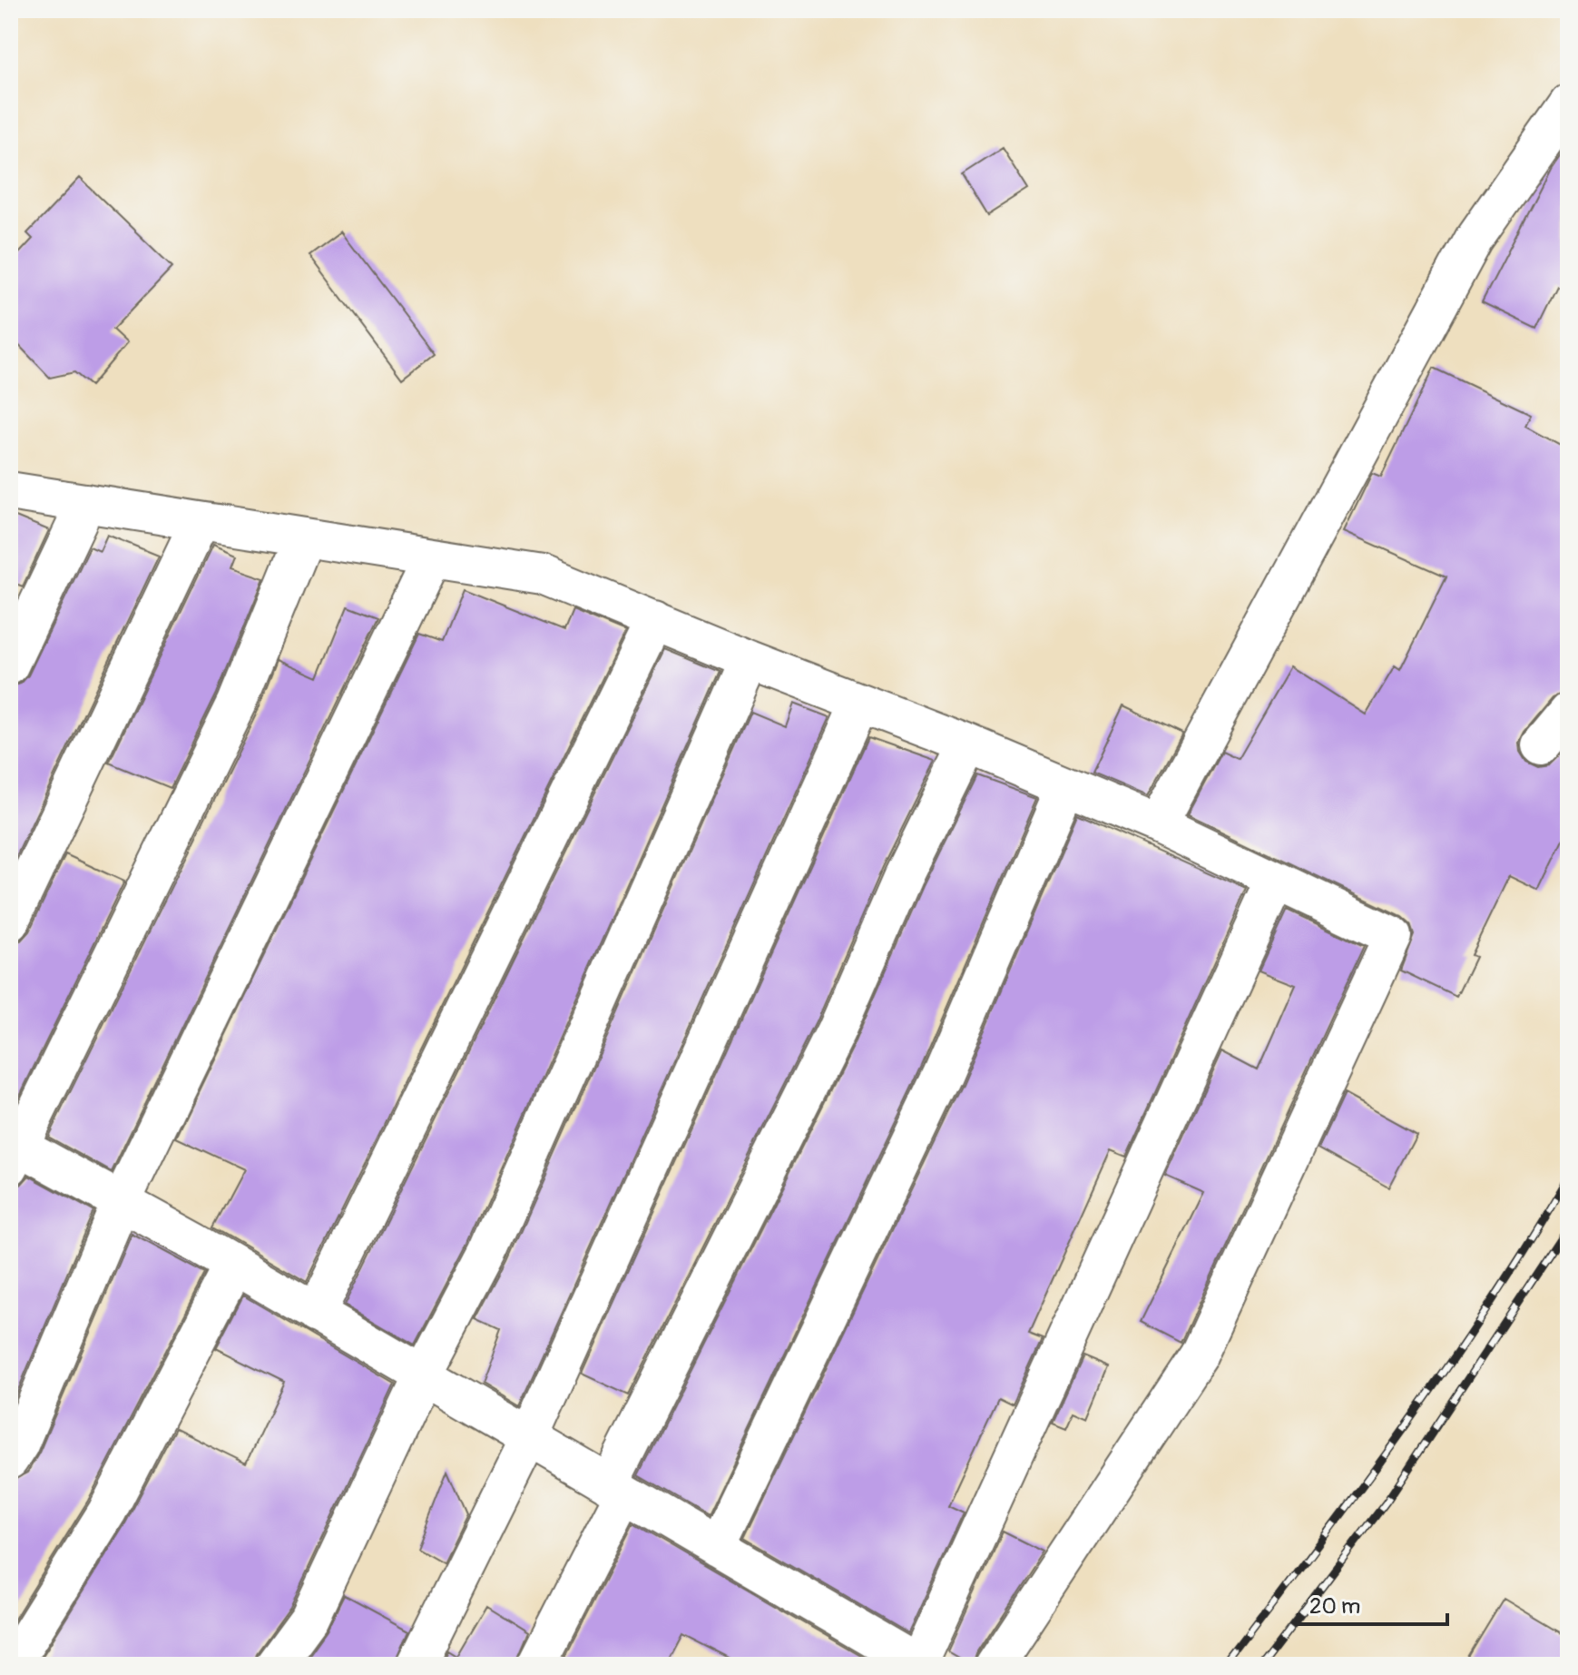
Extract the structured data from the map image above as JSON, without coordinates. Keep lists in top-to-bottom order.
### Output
{
  "scale_bar": "20 m"
}
